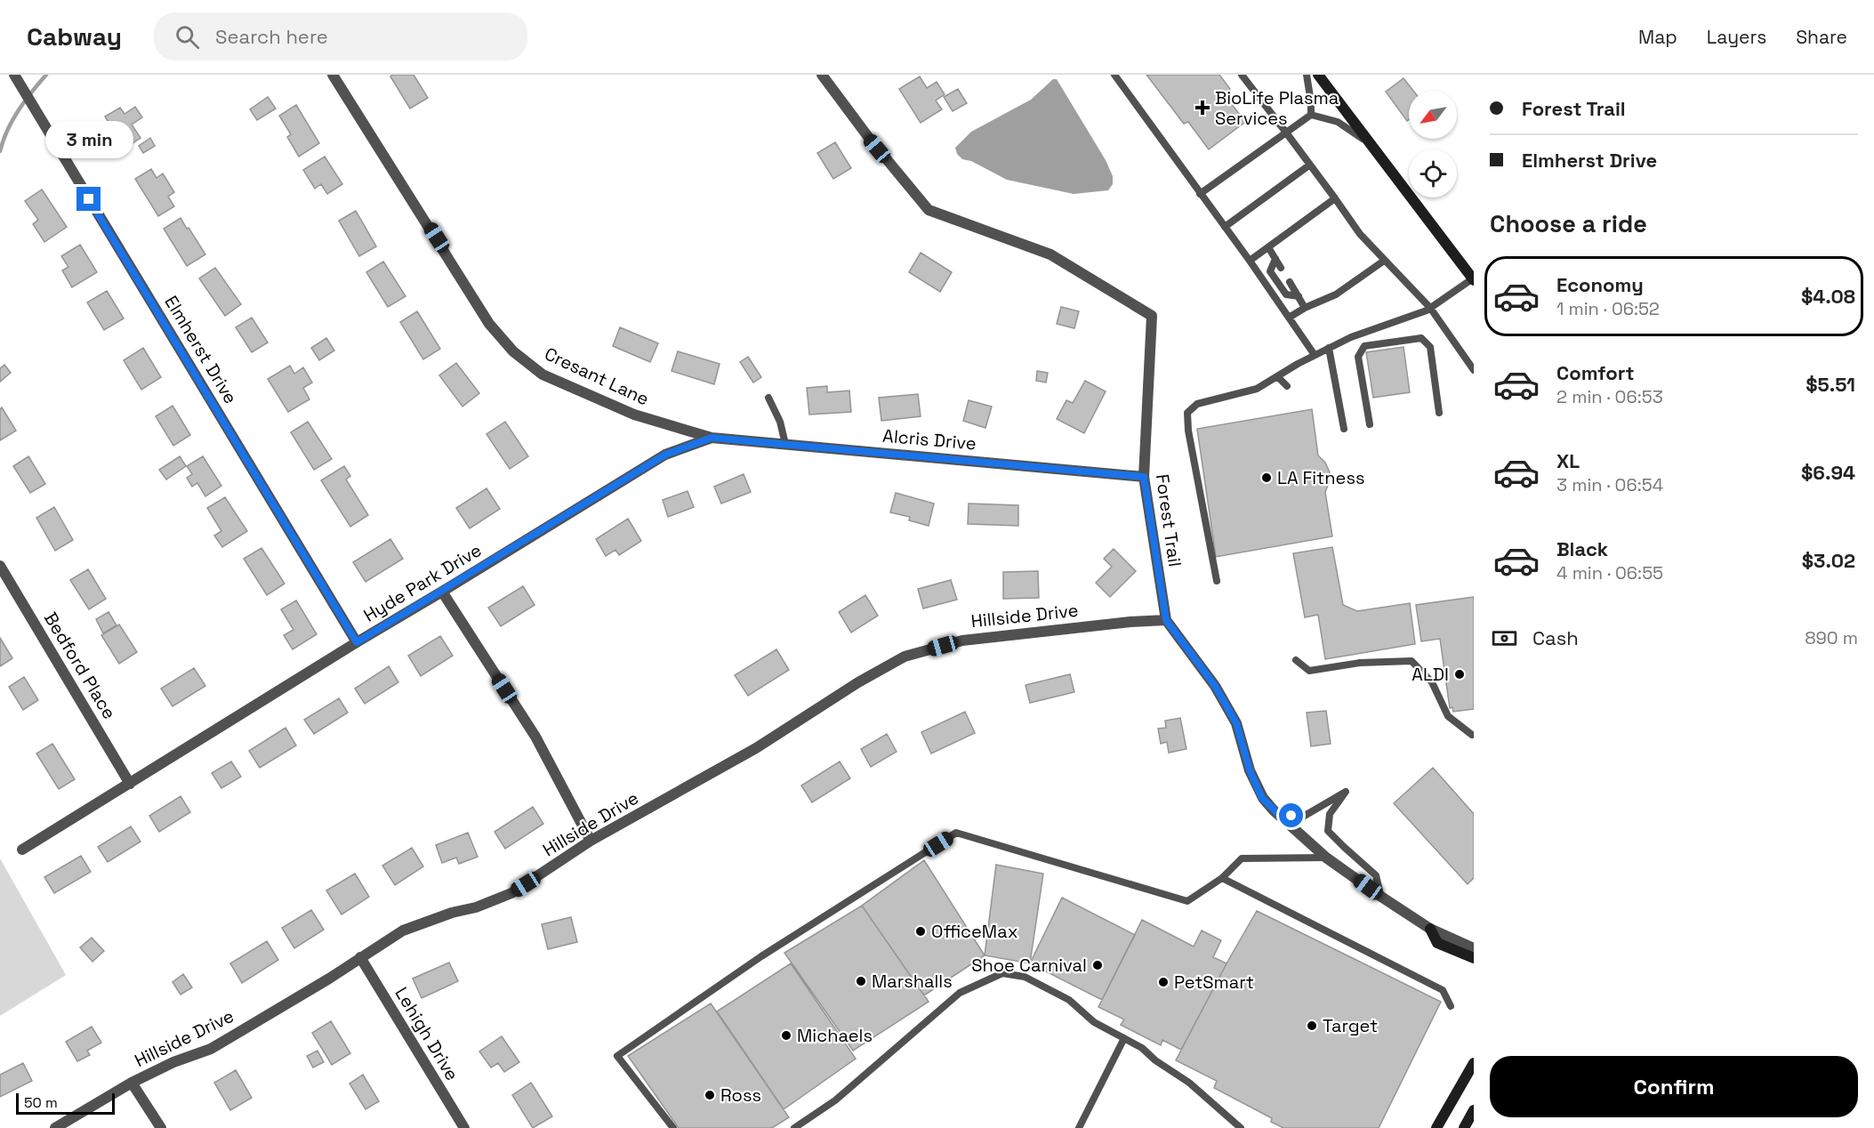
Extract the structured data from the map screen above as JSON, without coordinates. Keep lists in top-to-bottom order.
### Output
{
  "streets": {
    "street": [
      "Elmherst Drive",
      "Cresant Lane",
      "Alcris Drive",
      "Forest Trail",
      "Hyde Park Drive",
      "Hillside Drive",
      "Bedford Place",
      "Lehigh Drive"
    ]
  },
  "crossings": [
    ["Elmherst Drive", "Hyde Park Drive"],
    ["Cresant Lane", "Alcris Drive"],
    ["Cresant Lane", "Hyde Park Drive"],
    ["Alcris Drive", "Forest Trail"],
    ["Alcris Drive", "Hyde Park Drive"],
    ["Forest Trail", "Hillside Drive"],
    ["Hyde Park Drive", "Bedford Place"],
    ["Hillside Drive", "Lehigh Drive"]
  ],
  "places": {
    "health": ["BioLife Plasma Services"],
    "other": [
      "LA Fitness",
      "ALDI",
      "OfficeMax",
      "Shoe Carnival",
      "Marshalls",
      "PetSmart",
      "Target",
      "Michaels",
      "Ross"
    ]
  },
  "scale_bar": "50 m",
  "north": "bottom left",
  "page": {
    "header": "Cabway",
    "search": "Search here",
    "nav": ["Map", "Layers", "Share"],
    "banner": ["Forest Trail", "Elmherst Drive"],
    "bubble": "3 min",
    "heading": "Choose a ride",
    "list": [
      {
        "name": "Economy",
        "note": "1 min · 06:52",
        "value": "$4.08"
      },
      {
        "name": "Comfort",
        "note": "2 min · 06:53",
        "value": "$5.51"
      },
      {
        "name": "XL",
        "note": "3 min · 06:54",
        "value": "$6.94"
      },
      {
        "name": "Black",
        "note": "4 min · 06:55",
        "value": "$3.02"
      }
    ],
    "pay": ["Cash", "890 m"],
    "buttons": "Confirm",
    "scale": "50 m"
  }
}
